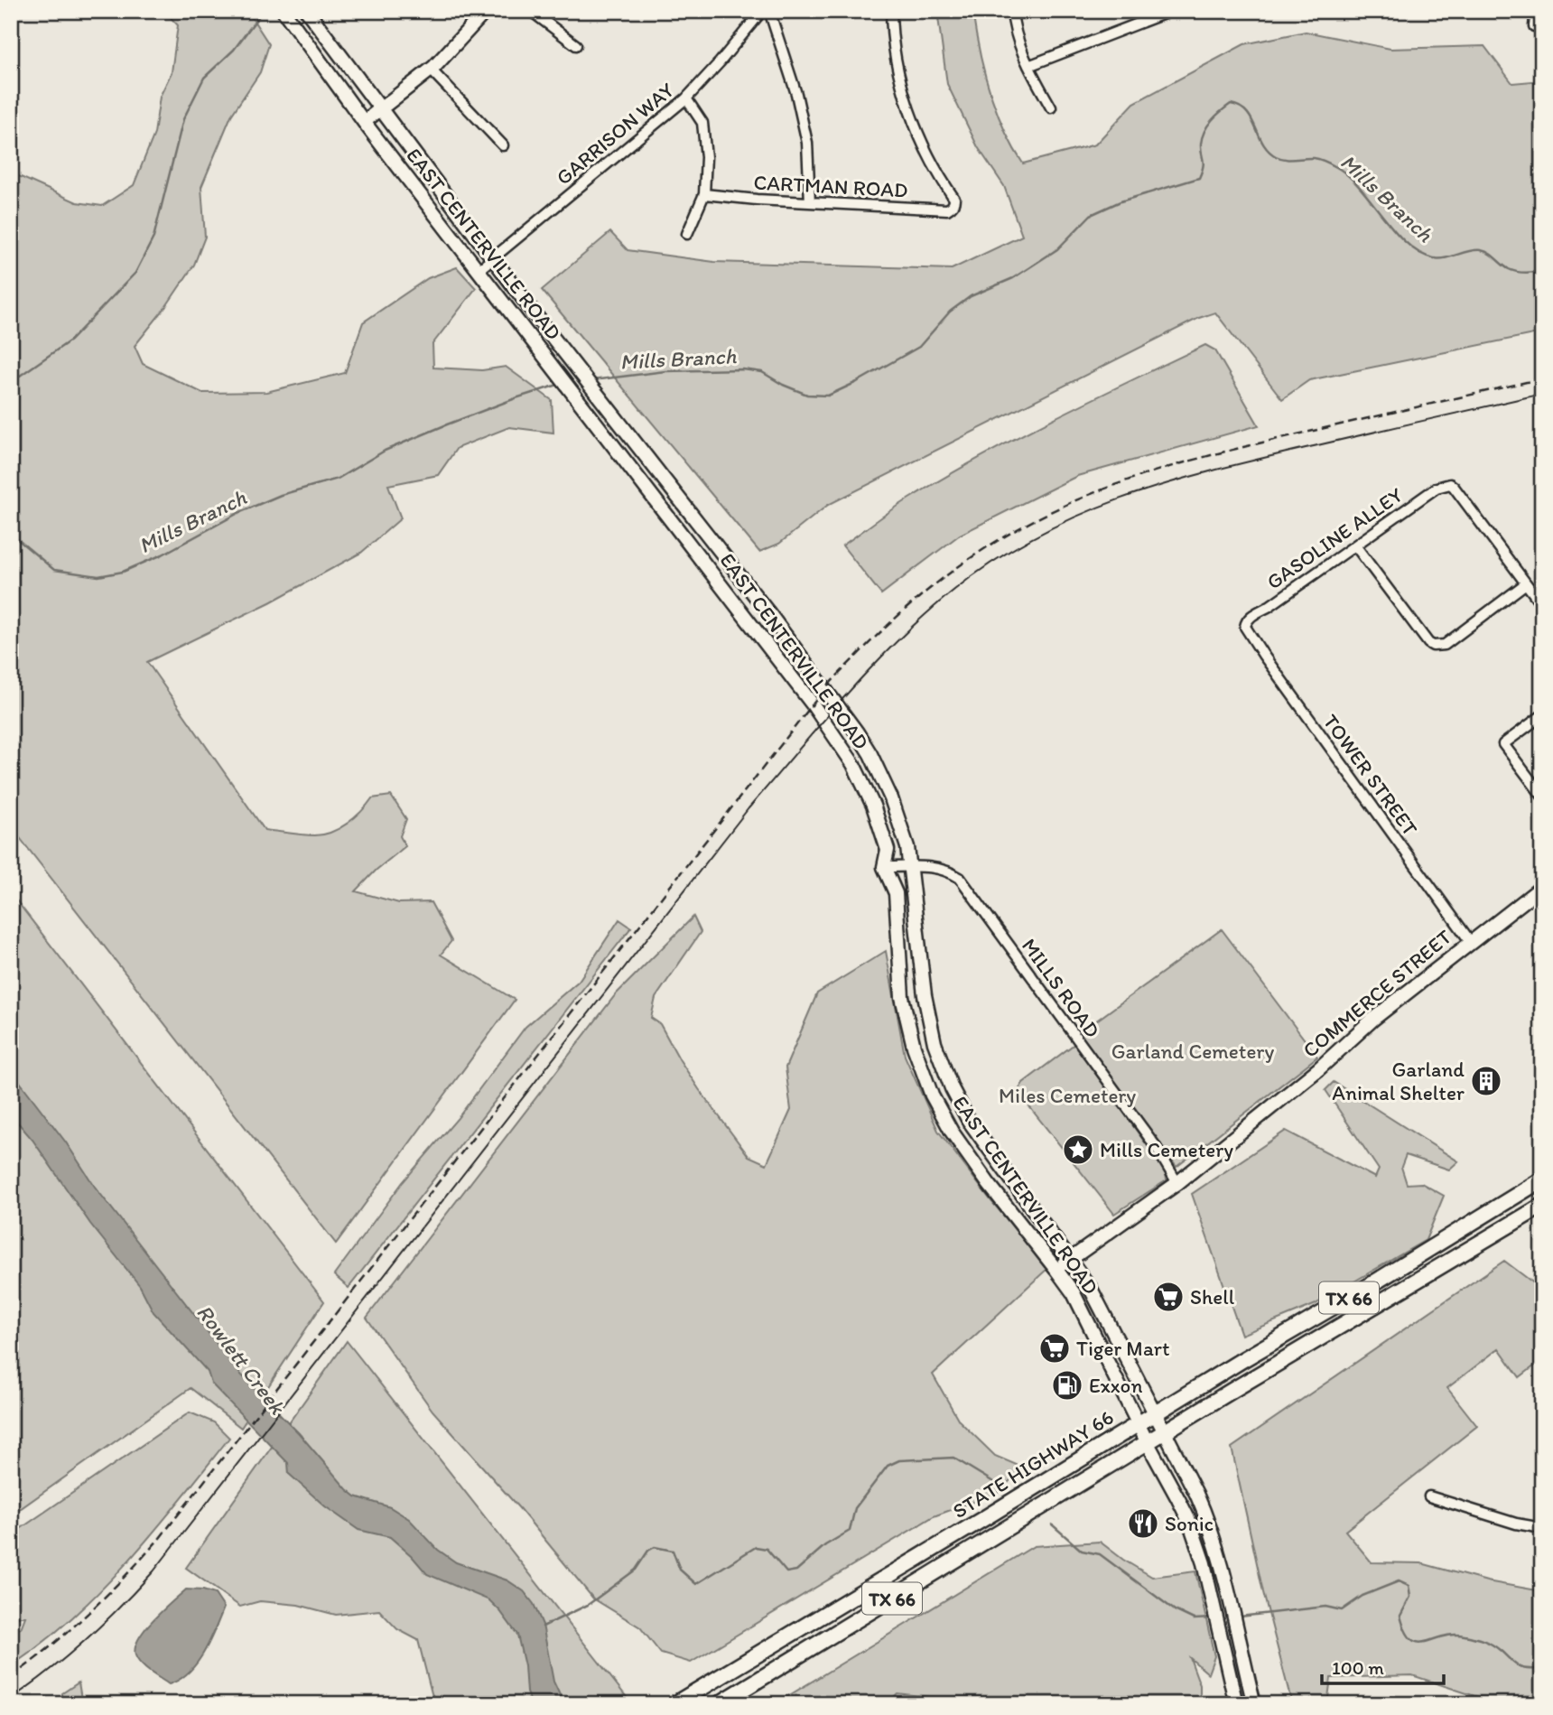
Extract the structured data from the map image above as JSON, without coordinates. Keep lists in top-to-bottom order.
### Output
{
  "streets": {
    "main road": [
      "EAST CENTERVILLE ROAD",
      "COMMERCE STREET",
      "TX 66",
      "STATE HIGHWAY 66"
    ],
    "street": [
      "GARRISON WAY",
      "CARTMAN ROAD",
      "GASOLINE ALLEY",
      "TOWER STREET",
      "MILLS ROAD"
    ]
  },
  "crossings": [
    ["GARRISON WAY", "EAST CENTERVILLE ROAD"],
    ["EAST CENTERVILLE ROAD", "MILLS ROAD"],
    ["EAST CENTERVILLE ROAD", "COMMERCE STREET"],
    ["EAST CENTERVILLE ROAD", "STATE HIGHWAY 66"],
    ["GASOLINE ALLEY", "TOWER STREET"],
    ["TOWER STREET", "COMMERCE STREET"],
    ["MILLS ROAD", "COMMERCE STREET"]
  ],
  "water": ["Mills Branch", "Rowlett Creek"],
  "parks": ["Garland Cemetery", "Miles Cemetery"],
  "places": {
    "building": ["Garland Animal Shelter"],
    "place": ["Mills Cemetery"],
    "supermarket": ["Shell", "Tiger Mart"],
    "fuel station": ["Exxon"],
    "restaurant": ["Sonic"]
  },
  "scale_bar": "100 m"
}
